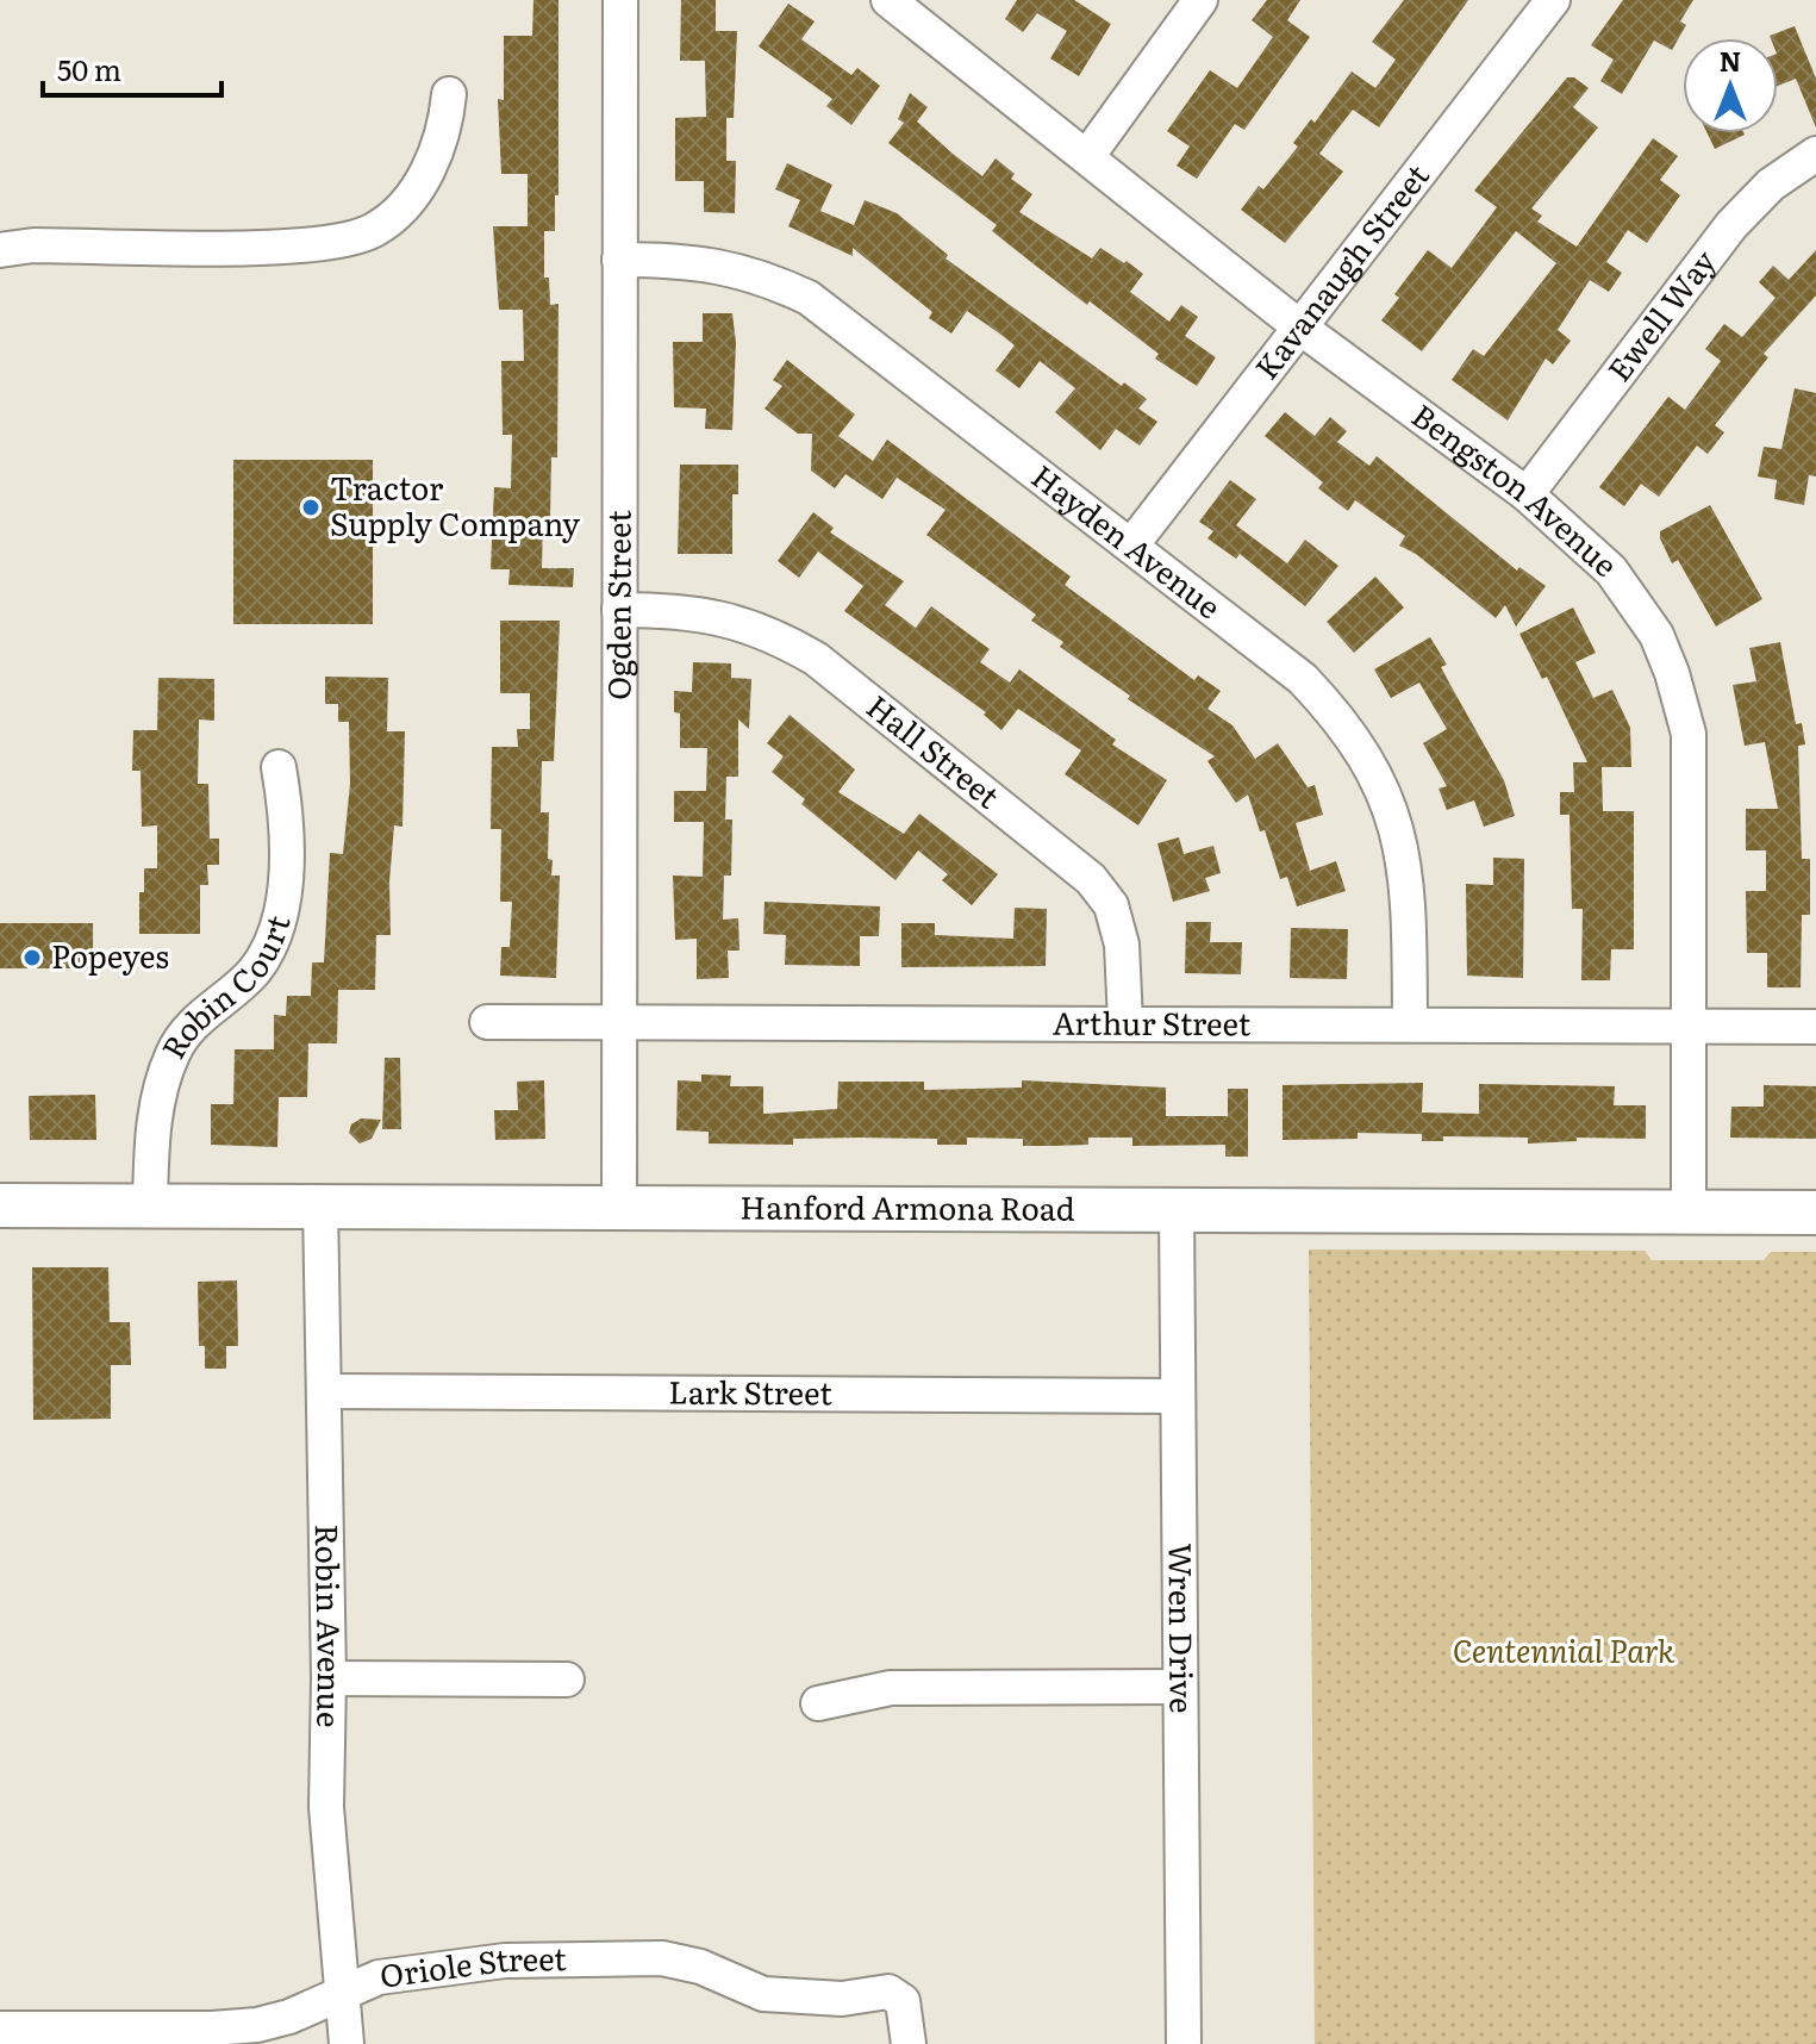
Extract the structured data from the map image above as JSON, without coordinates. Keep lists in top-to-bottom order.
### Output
{
  "streets": {
    "main road": ["Hanford Armona Road"],
    "street": [
      "Kavanaugh Street",
      "Ewell Way",
      "Bengston Avenue",
      "Hayden Avenue",
      "Ogden Street",
      "Hall Street",
      "Robin Court",
      "Arthur Street",
      "Lark Street",
      "Robin Avenue",
      "Wren Drive",
      "Oriole Street"
    ]
  },
  "crossings": [
    ["Kavanaugh Street", "Bengston Avenue"],
    ["Kavanaugh Street", "Hayden Avenue"],
    ["Ewell Way", "Bengston Avenue"],
    ["Bengston Avenue", "Arthur Street"],
    ["Bengston Avenue", "Hanford Armona Road"],
    ["Hayden Avenue", "Ogden Street"],
    ["Hayden Avenue", "Arthur Street"],
    ["Ogden Street", "Hall Street"],
    ["Ogden Street", "Arthur Street"],
    ["Ogden Street", "Hanford Armona Road"],
    ["Hall Street", "Arthur Street"],
    ["Robin Court", "Hanford Armona Road"],
    ["Hanford Armona Road", "Robin Avenue"],
    ["Hanford Armona Road", "Wren Drive"],
    ["Lark Street", "Robin Avenue"],
    ["Lark Street", "Wren Drive"],
    ["Robin Avenue", "Oriole Street"]
  ],
  "parks": ["Centennial Park"],
  "places": ["Tractor Supply Company", "Popeyes"],
  "scale_bar": "50 m",
  "north": "top"
}
